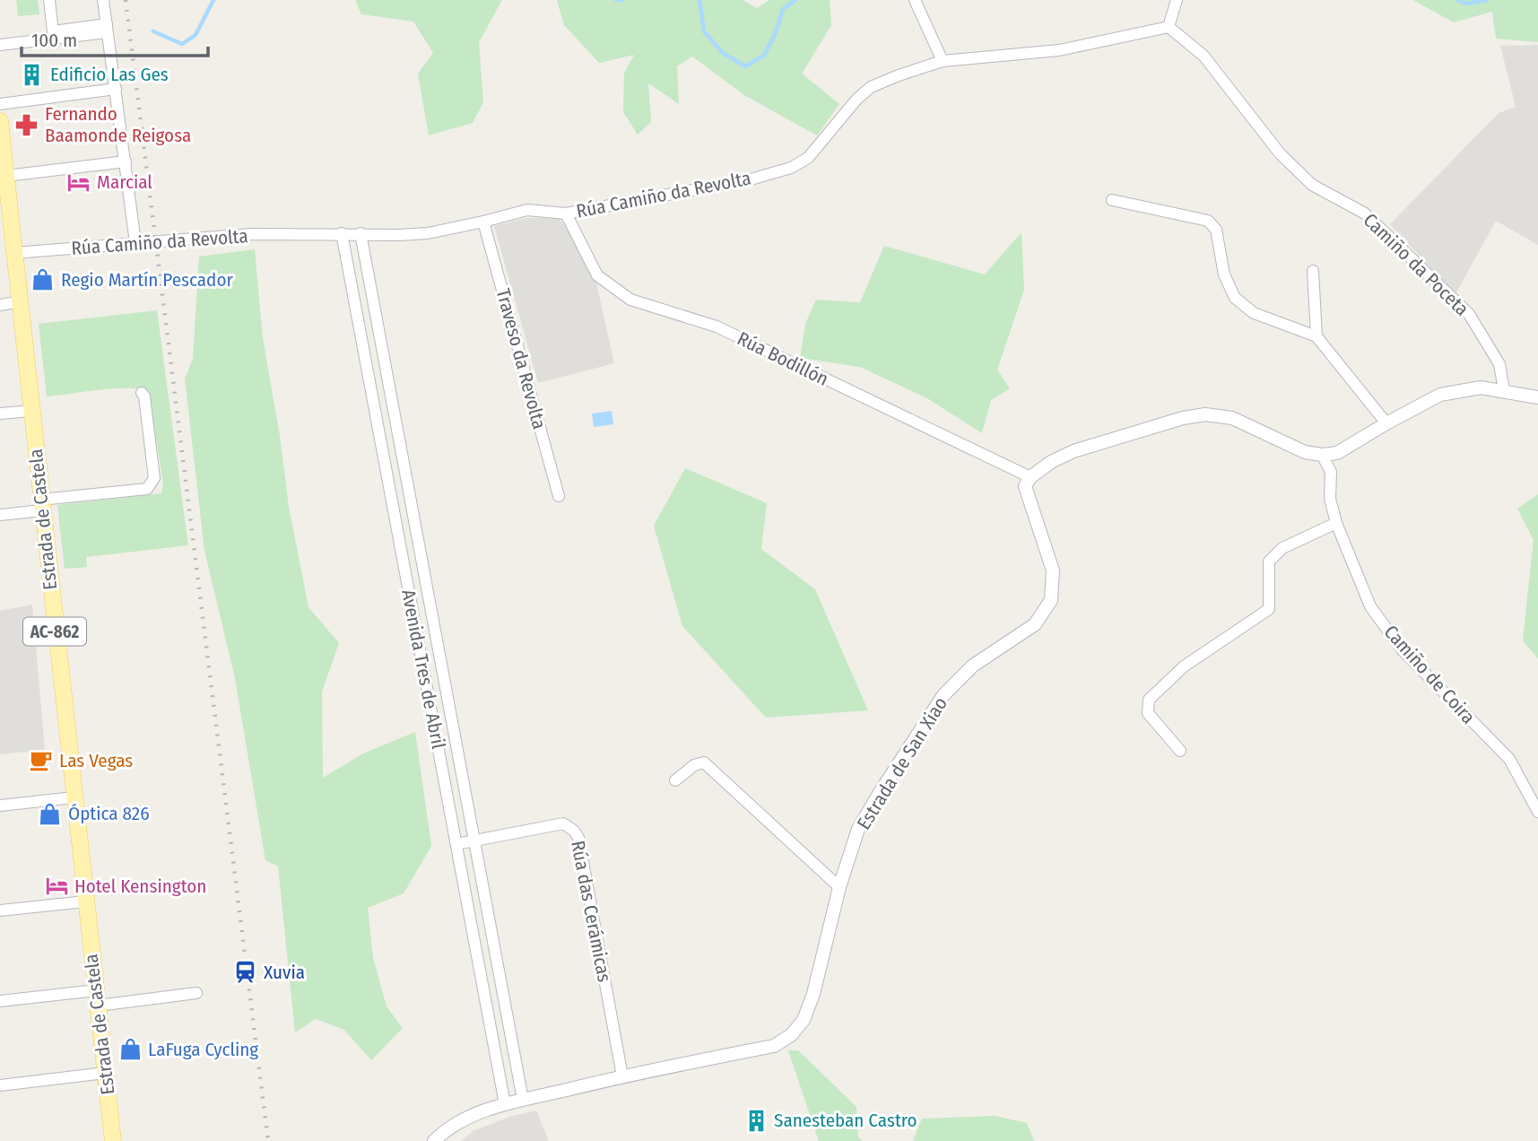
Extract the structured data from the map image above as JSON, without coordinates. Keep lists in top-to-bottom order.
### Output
{
  "streets": {
    "main road": ["Estrada de Castela", "AC-862"],
    "street": [
      "Rúa Camiño da Revolta",
      "Camiño da Poceta",
      "Traveso da Revolta",
      "Rúa Bodillón",
      "Avenida Tres de Abril",
      "Camiño de Coira",
      "Estrada de San Xiao",
      "Rúa das Cerámicas"
    ]
  },
  "crossings": [
    ["Rúa Camiño da Revolta", "Camiño da Poceta"],
    ["Rúa Camiño da Revolta", "Traveso da Revolta"],
    ["Rúa Camiño da Revolta", "Rúa Bodillón"],
    ["Rúa Camiño da Revolta", "Estrada de Castela"],
    ["Rúa Camiño da Revolta", "Avenida Tres de Abril"],
    ["Rúa Bodillón", "Estrada de San Xiao"],
    ["Avenida Tres de Abril", "Estrada de San Xiao"],
    ["Avenida Tres de Abril", "Rúa das Cerámicas"],
    ["Estrada de San Xiao", "Rúa das Cerámicas"]
  ],
  "places": {
    "building": ["Edificio Las Ges", "Sanesteban Castro"],
    "pharmacy": ["Fernando Baamonde Reigosa"],
    "hotel": ["Marcial", "Hotel Kensington"],
    "shop": ["Regio Martín Pescador", "Óptica 826", "LaFuga Cycling"],
    "cafe": ["Las Vegas"],
    "station": ["Xuvia"]
  },
  "scale_bar": "100 m"
}
